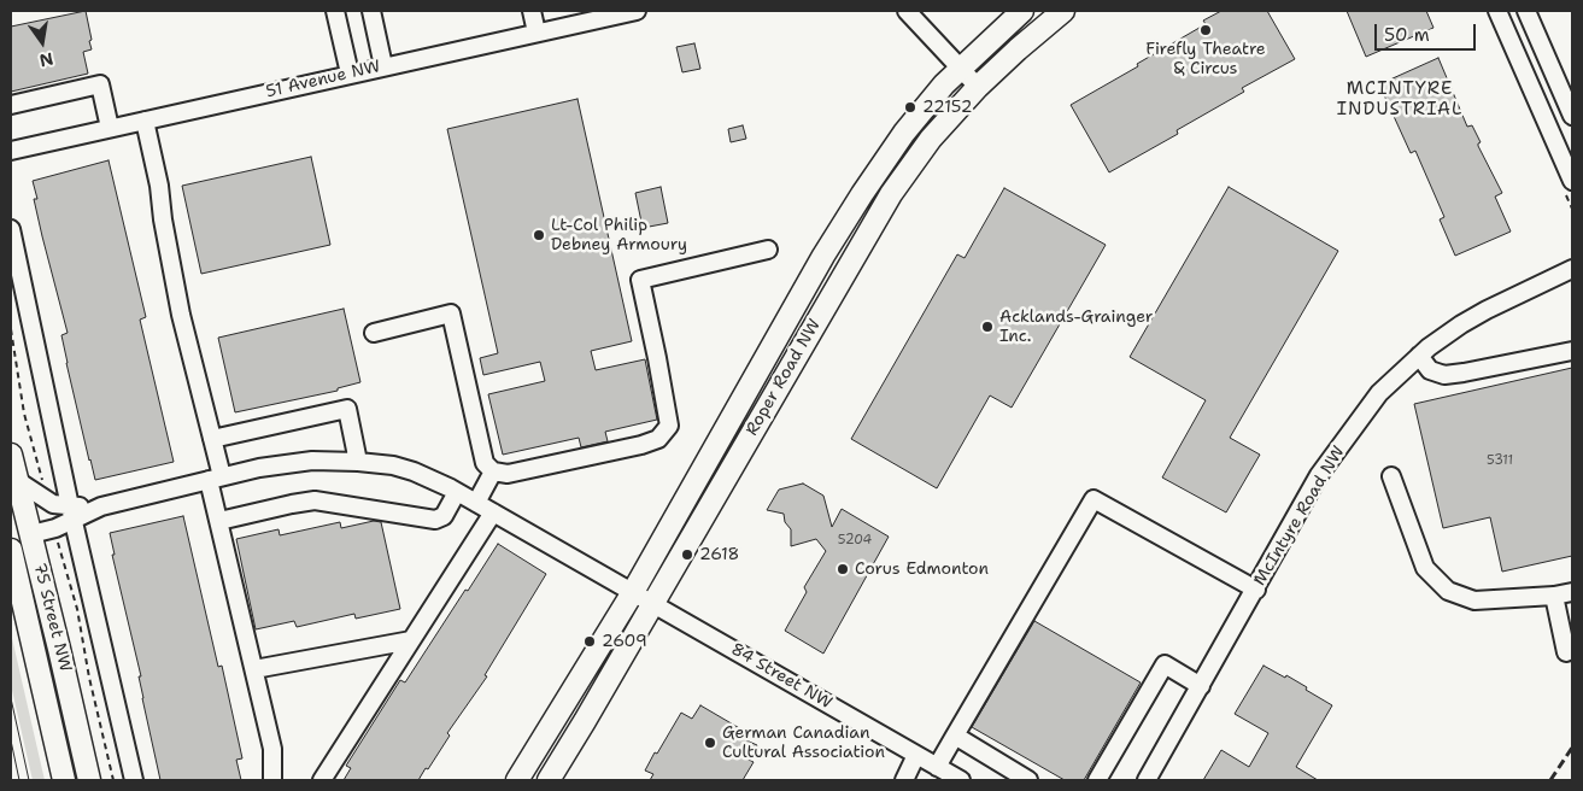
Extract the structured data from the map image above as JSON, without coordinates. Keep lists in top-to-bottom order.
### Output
{
  "streets": {
    "main road": ["Roper Road NW", "75 Street NW"],
    "street": ["51 Avenue NW", "McIntyre Road NW", "84 Street NW"]
  },
  "crossings": [
    ["Roper Road NW", "84 Street NW"]
  ],
  "districts": ["MCINTYRE INDUSTRIAL"],
  "places": [
    "Firefly Theatre & Circus",
    "22152",
    "Lt-Col Philip Debney Armoury",
    "Acklands-Grainger Inc.",
    "2618",
    "Corus Edmonton",
    "2609",
    "German Canadian Cultural Association"
  ],
  "house_numbers": ["5311", "5204"],
  "scale_bar": "50 m",
  "north": "bottom"
}
